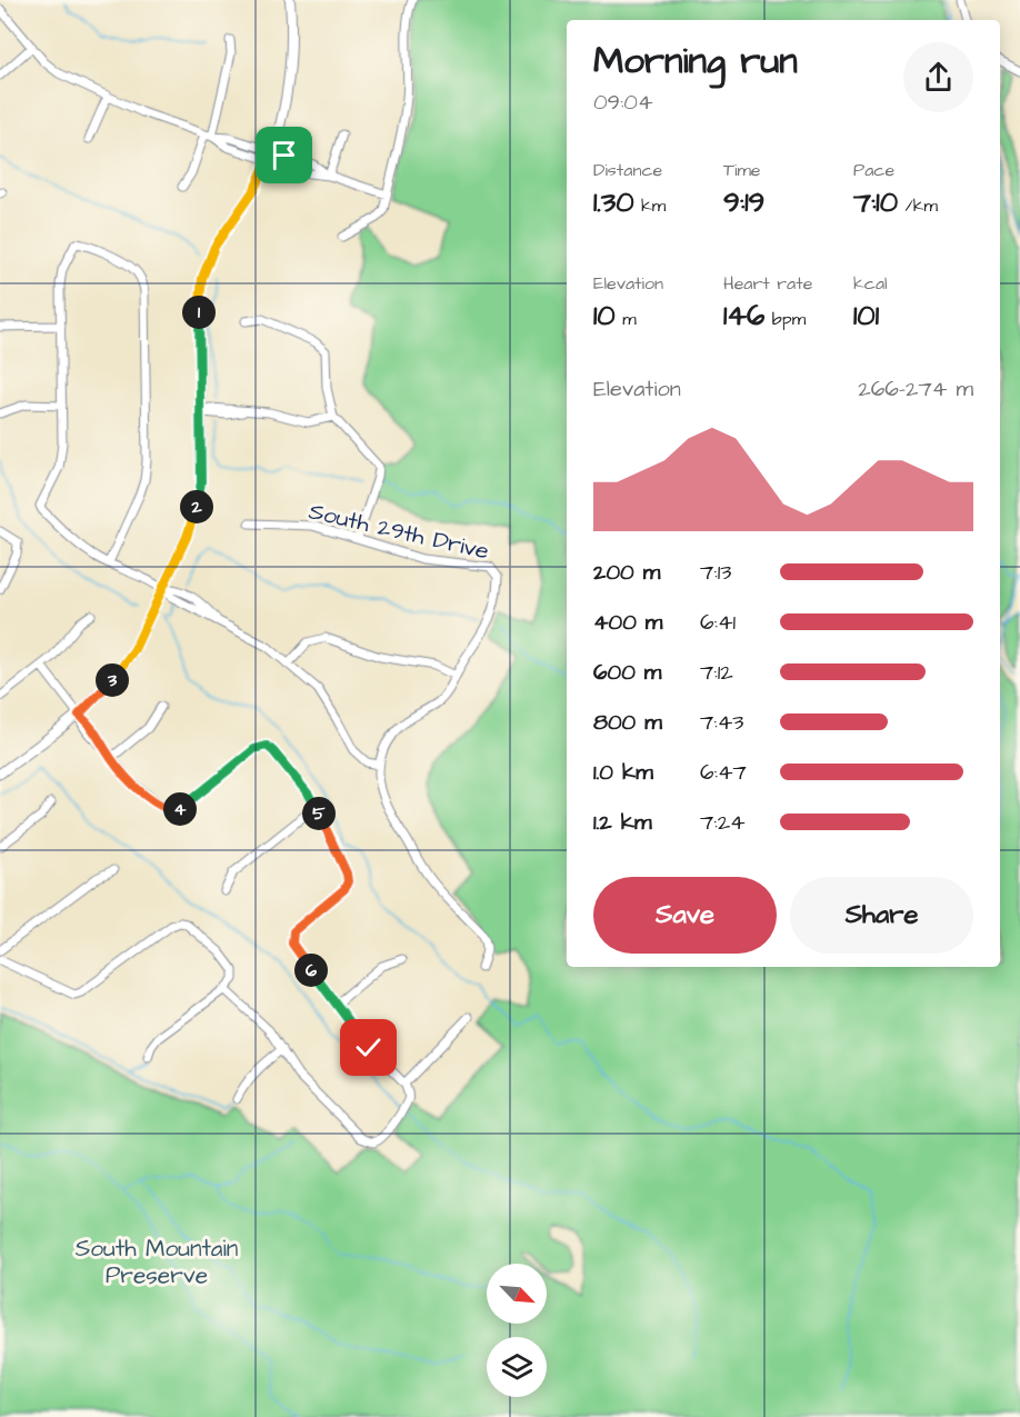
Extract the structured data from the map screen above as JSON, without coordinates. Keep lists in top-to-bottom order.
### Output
{
  "streets": {
    "street": ["South 29th Drive"]
  },
  "parks": ["South Mountain Preserve"],
  "north": "bottom right",
  "page": {
    "heading": ["Morning run", "09:04"],
    "stats": [
      ["Distance", "1.30 km"],
      ["Time", "9:19"],
      ["Pace", "7:10 /km"],
      ["Elevation", "10 m"],
      ["Heart rate", "146 bpm"],
      ["kcal", "101"]
    ],
    "pins": [
      "1",
      "2",
      "3",
      "4",
      "5",
      "6"
    ],
    "chart": ["Elevation", "266–274 m"],
    "list": [
      {
        "name": "200 m",
        "note": "7:13"
      },
      {
        "name": "400 m",
        "note": "6:41"
      },
      {
        "name": "600 m",
        "note": "7:12"
      },
      {
        "name": "800 m",
        "note": "7:43"
      },
      {
        "name": "1.0 km",
        "note": "6:47"
      },
      {
        "name": "1.2 km",
        "note": "7:24"
      }
    ],
    "buttons": ["Save", "Share"]
  }
}
